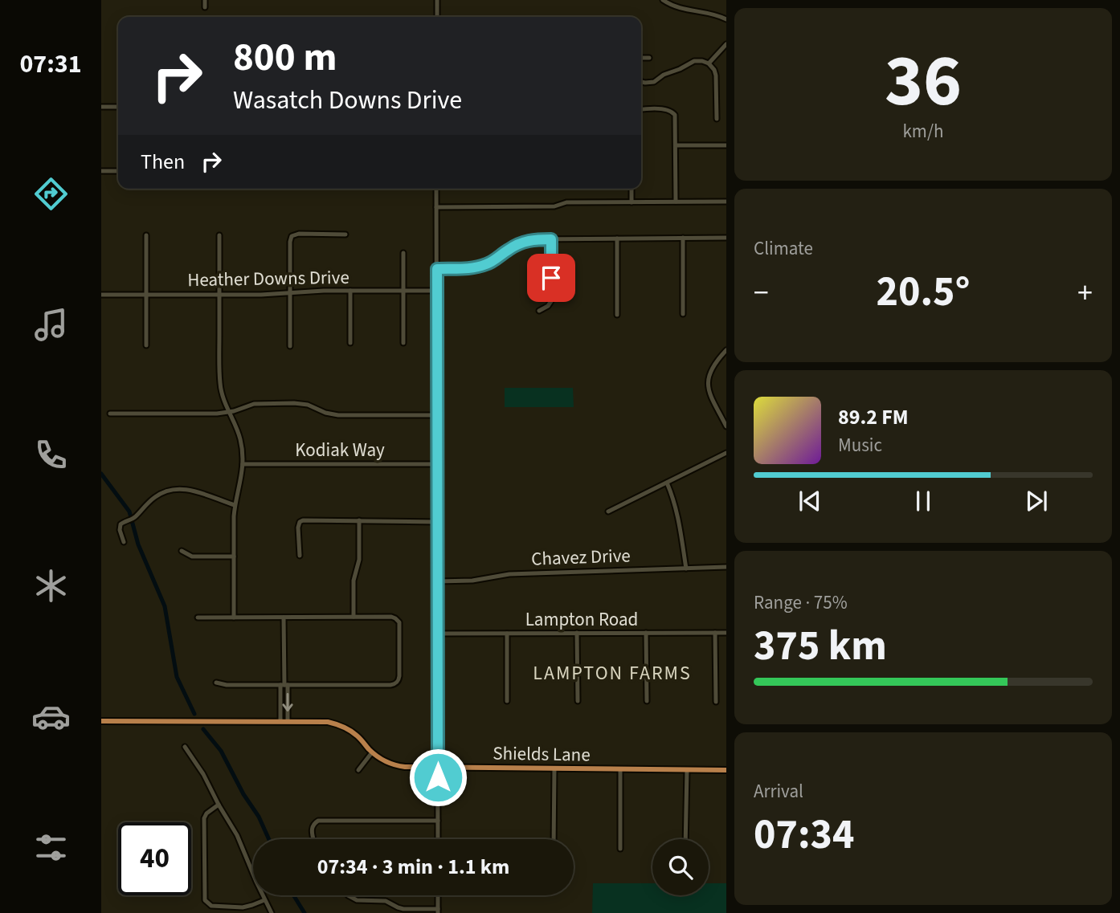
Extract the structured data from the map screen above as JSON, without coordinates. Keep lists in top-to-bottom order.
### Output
{
  "streets": {
    "main road": ["Shields Lane"],
    "street": [
      "Heather Downs Drive",
      "Kodiak Way",
      "Chavez Drive",
      "Lampton Road"
    ]
  },
  "districts": ["LAMPTON FARMS"],
  "page": {
    "tabs": "07:31",
    "tile": [
      ["36", "km/h"],
      "Climate",
      ["Range · 75%", "375 km"],
      ["Arrival", "07:34"]
    ],
    "turn": ["800 m", "Wasatch Downs Drive"],
    "then": "Then",
    "heat": ["−", "20.5°", "+"],
    "song": ["89.2 FM", "Music"],
    "limit": "40",
    "trip": "07:34 · 3 min · 1.1 km"
  }
}
